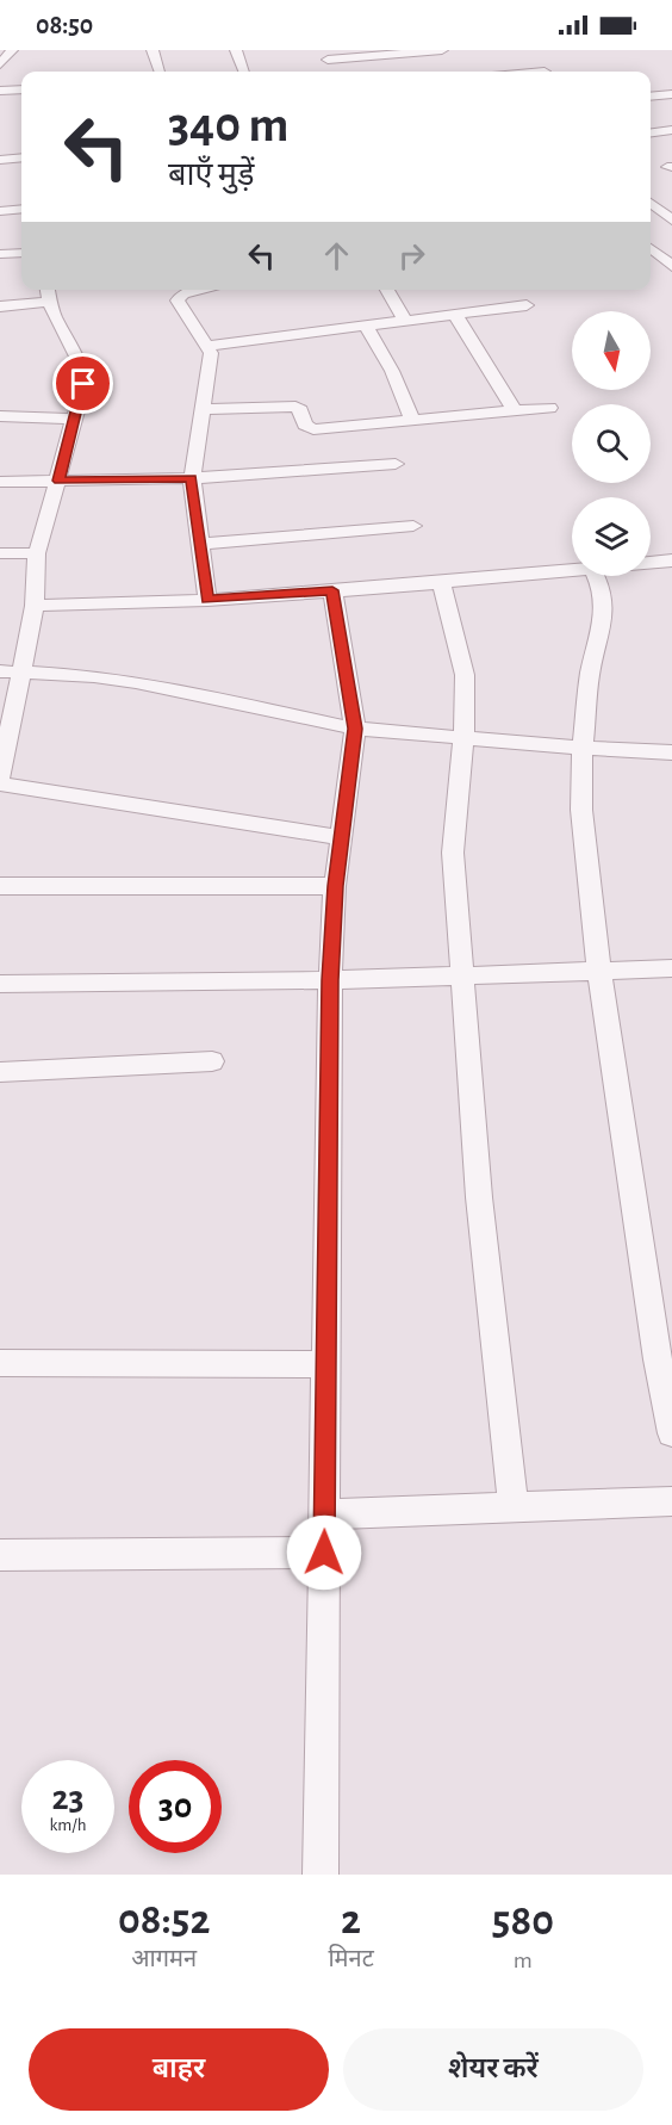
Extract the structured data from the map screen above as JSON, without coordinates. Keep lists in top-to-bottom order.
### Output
{
  "north": "bottom",
  "page": {
    "status": "08:50",
    "turn": ["340 m", "बाएँ मुड़ें"],
    "speed": "23 km/h",
    "limit": "30",
    "eta": [
      "08:52",
      "आगमन",
      "2",
      "मिनट",
      "580",
      "m"
    ],
    "buttons": ["बाहर", "शेयर करें"]
  }
}
